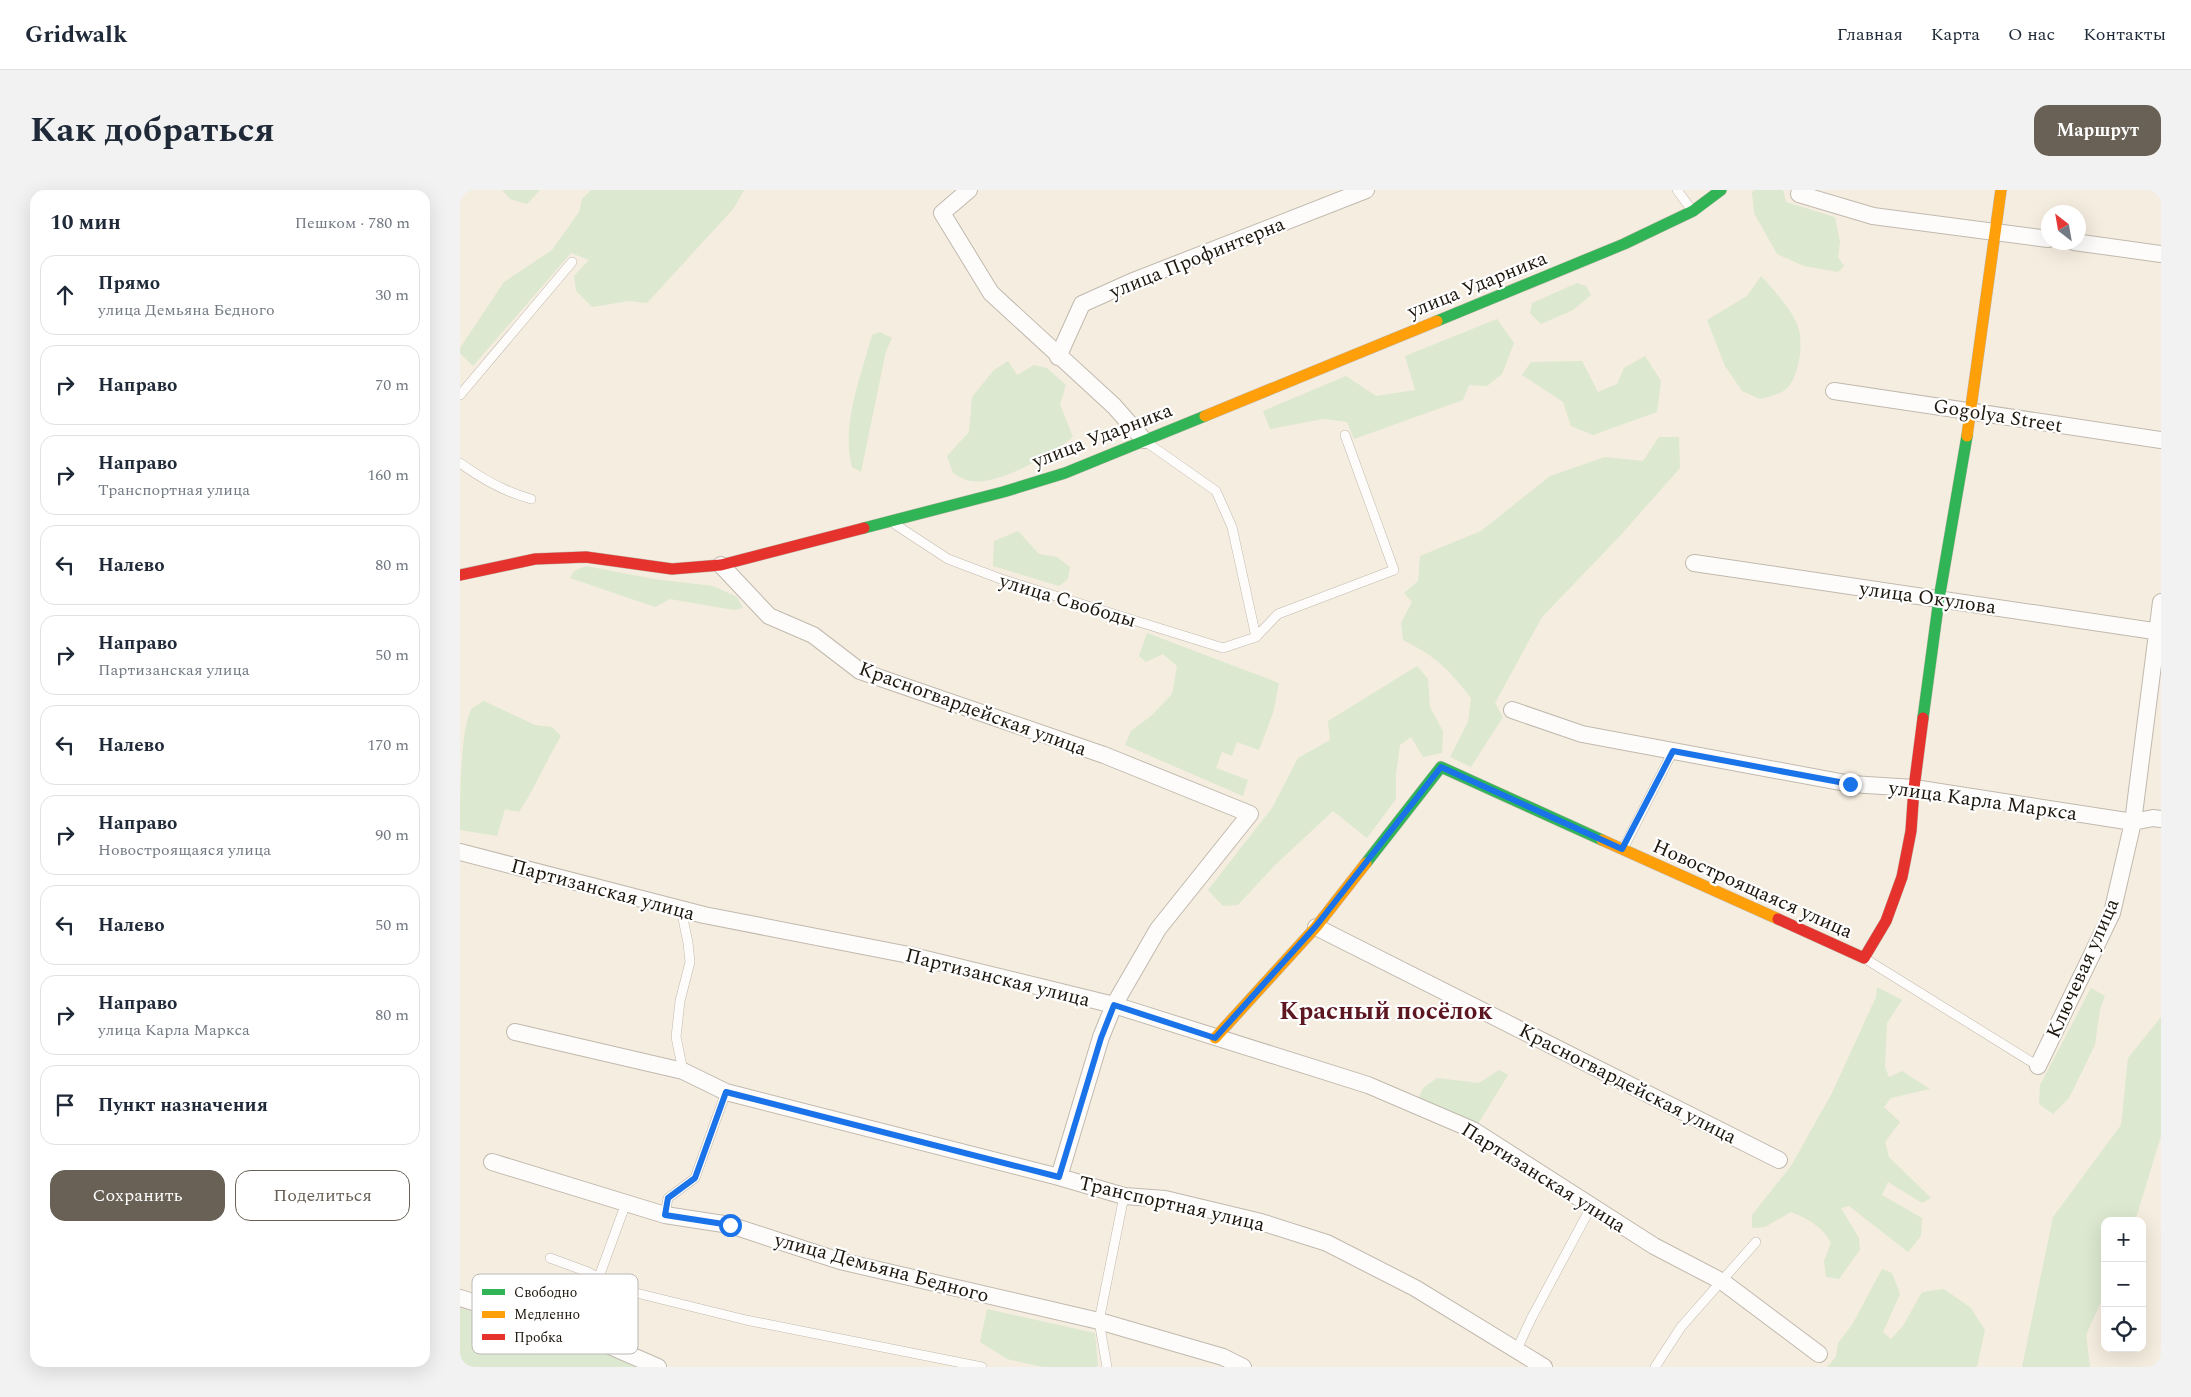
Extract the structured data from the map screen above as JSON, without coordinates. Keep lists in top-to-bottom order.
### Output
{
  "streets": {
    "street": [
      "улица Профинтерна",
      "улица Ударника",
      "Gogolya Street",
      "улица Окулова",
      "Красногвардейская улица",
      "улица Карла Маркса",
      "Новостроящаяся улица",
      "Партизанская улица",
      "Ключевая улица",
      "Транспортная улица",
      "улица Демьяна Бедного"
    ],
    "lane": ["улица Свободы"]
  },
  "crossings": [
    ["улица Ударника", "улица Свободы"],
    ["улица Ударника", "Красногвардейская улица"],
    ["улица Окулова", "Ключевая улица"],
    ["Красногвардейская улица", "Новостроящаяся улица"],
    ["Красногвардейская улица", "Партизанская улица"],
    ["улица Карла Маркса", "Ключевая улица"],
    ["Новостроящаяся улица", "Ключевая улица"]
  ],
  "districts": ["Красный посёлок"],
  "legend": ["Свободно", "Медленно", "Пробка"],
  "north": "top left",
  "page": {
    "header": "Gridwalk",
    "nav": [
      "Главная",
      "Карта",
      "О нас",
      "Контакты"
    ],
    "title": "Как добраться",
    "buttons": [
      "Маршрут",
      ["Сохранить", "Поделиться"]
    ],
    "heading": ["10 мин", "Пешком · 780 m"],
    "list": [
      ["Прямо", "улица Демьяна Бедного", "30 m"],
      ["Направо", "70 m"],
      ["Направо", "Транспортная улица", "160 m"],
      ["Налево", "80 m"],
      ["Направо", "Партизанская улица", "50 m"],
      ["Налево", "170 m"],
      ["Направо", "Новостроящаяся улица", "90 m"],
      ["Налево", "50 m"],
      ["Направо", "улица Карла Маркса", "80 m"],
      "Пункт назначения"
    ],
    "map_buttons": ["+", "−"]
  }
}
